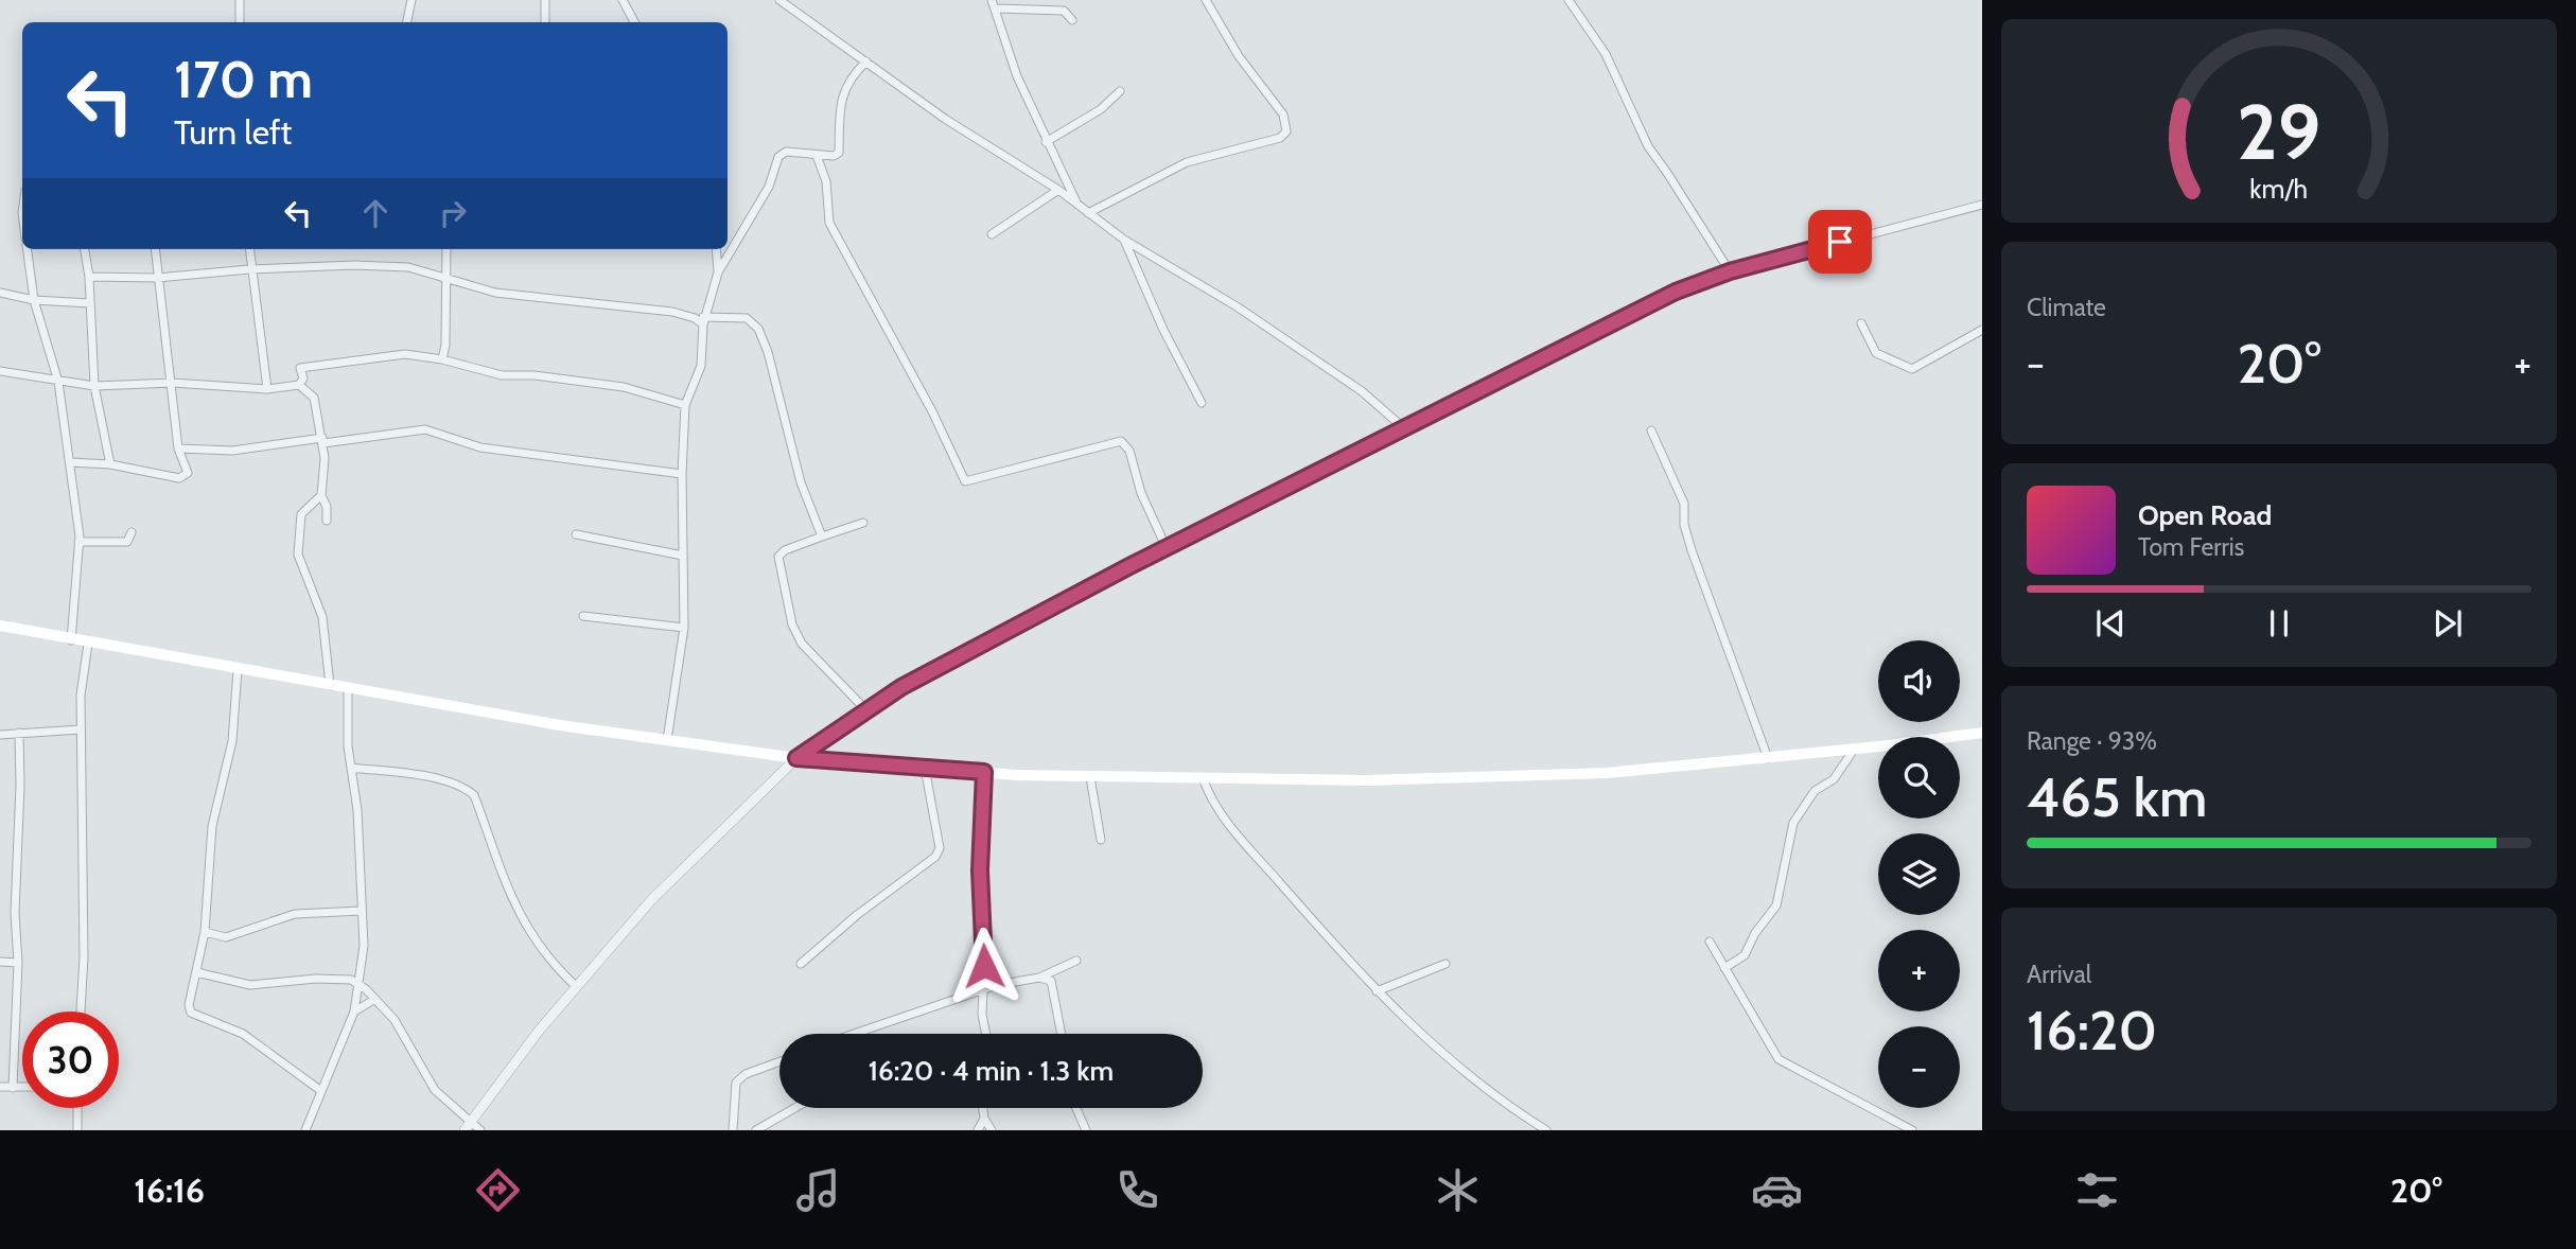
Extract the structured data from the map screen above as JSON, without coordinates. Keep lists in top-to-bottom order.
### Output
{
  "page": {
    "turn": ["170 m", "Turn left"],
    "tile": [
      "Climate",
      ["Range · 93%", "465 km"],
      ["Arrival", "16:20"]
    ],
    "heat": ["−", "20°", "+"],
    "song": ["Open Road", "Tom Ferris"],
    "map_buttons": ["+", "−"],
    "limit": "30",
    "trip": "16:20 · 4 min · 1.3 km",
    "tabs": ["16:16", "20°"],
    "gauge": ["29", "km/h"]
  }
}
